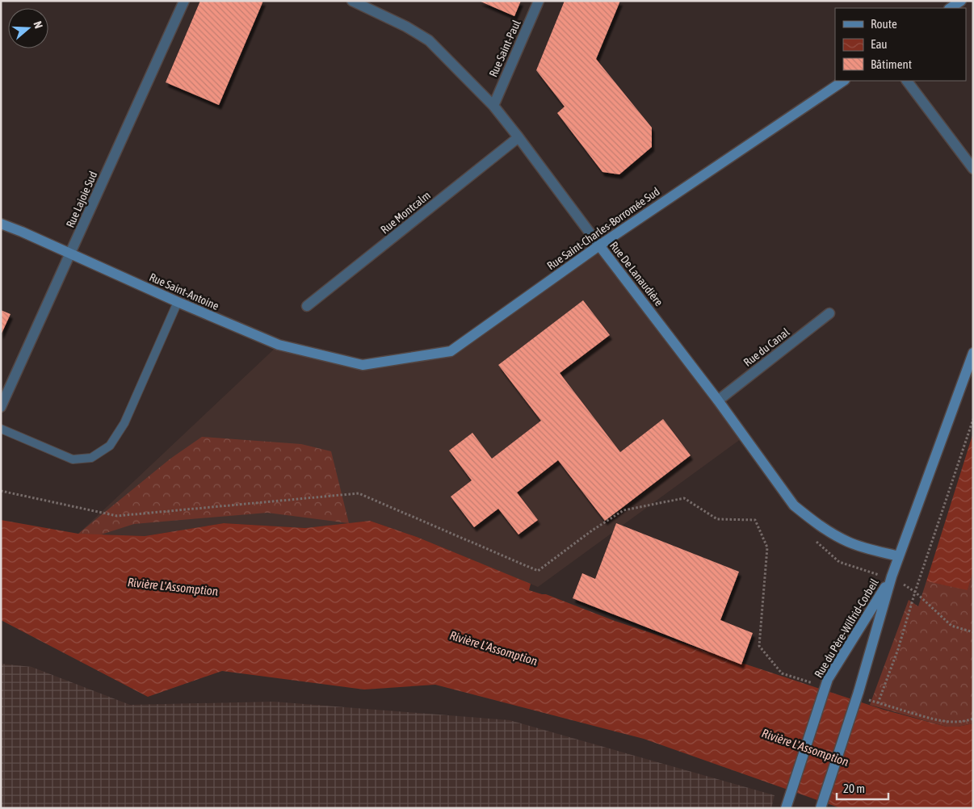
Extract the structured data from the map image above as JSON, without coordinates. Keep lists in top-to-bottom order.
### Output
{
  "streets": {
    "street": [
      "Rue Saint-Paul",
      "Rue Lajoie Sud",
      "Rue Montcalm",
      "Rue Saint-Charles-Borromée Sud",
      "Rue De Lanaudière",
      "Rue Saint-Antoine",
      "Rue du Canal",
      "Rue du Père-Wilfrid-Corbeil"
    ]
  },
  "crossings": [
    ["Rue Saint-Paul", "Rue De Lanaudière"],
    ["Rue Lajoie Sud", "Rue Saint-Antoine"],
    ["Rue Montcalm", "Rue De Lanaudière"],
    ["Rue Saint-Charles-Borromée Sud", "Rue De Lanaudière"],
    ["Rue Saint-Charles-Borromée Sud", "Rue Saint-Antoine"],
    ["Rue De Lanaudière", "Rue du Canal"],
    ["Rue De Lanaudière", "Rue du Père-Wilfrid-Corbeil"]
  ],
  "water": ["Rivière L'Assomption"],
  "legend": ["Route", "Eau", "Bâtiment"],
  "scale_bar": "20 m",
  "north": "right"
}
